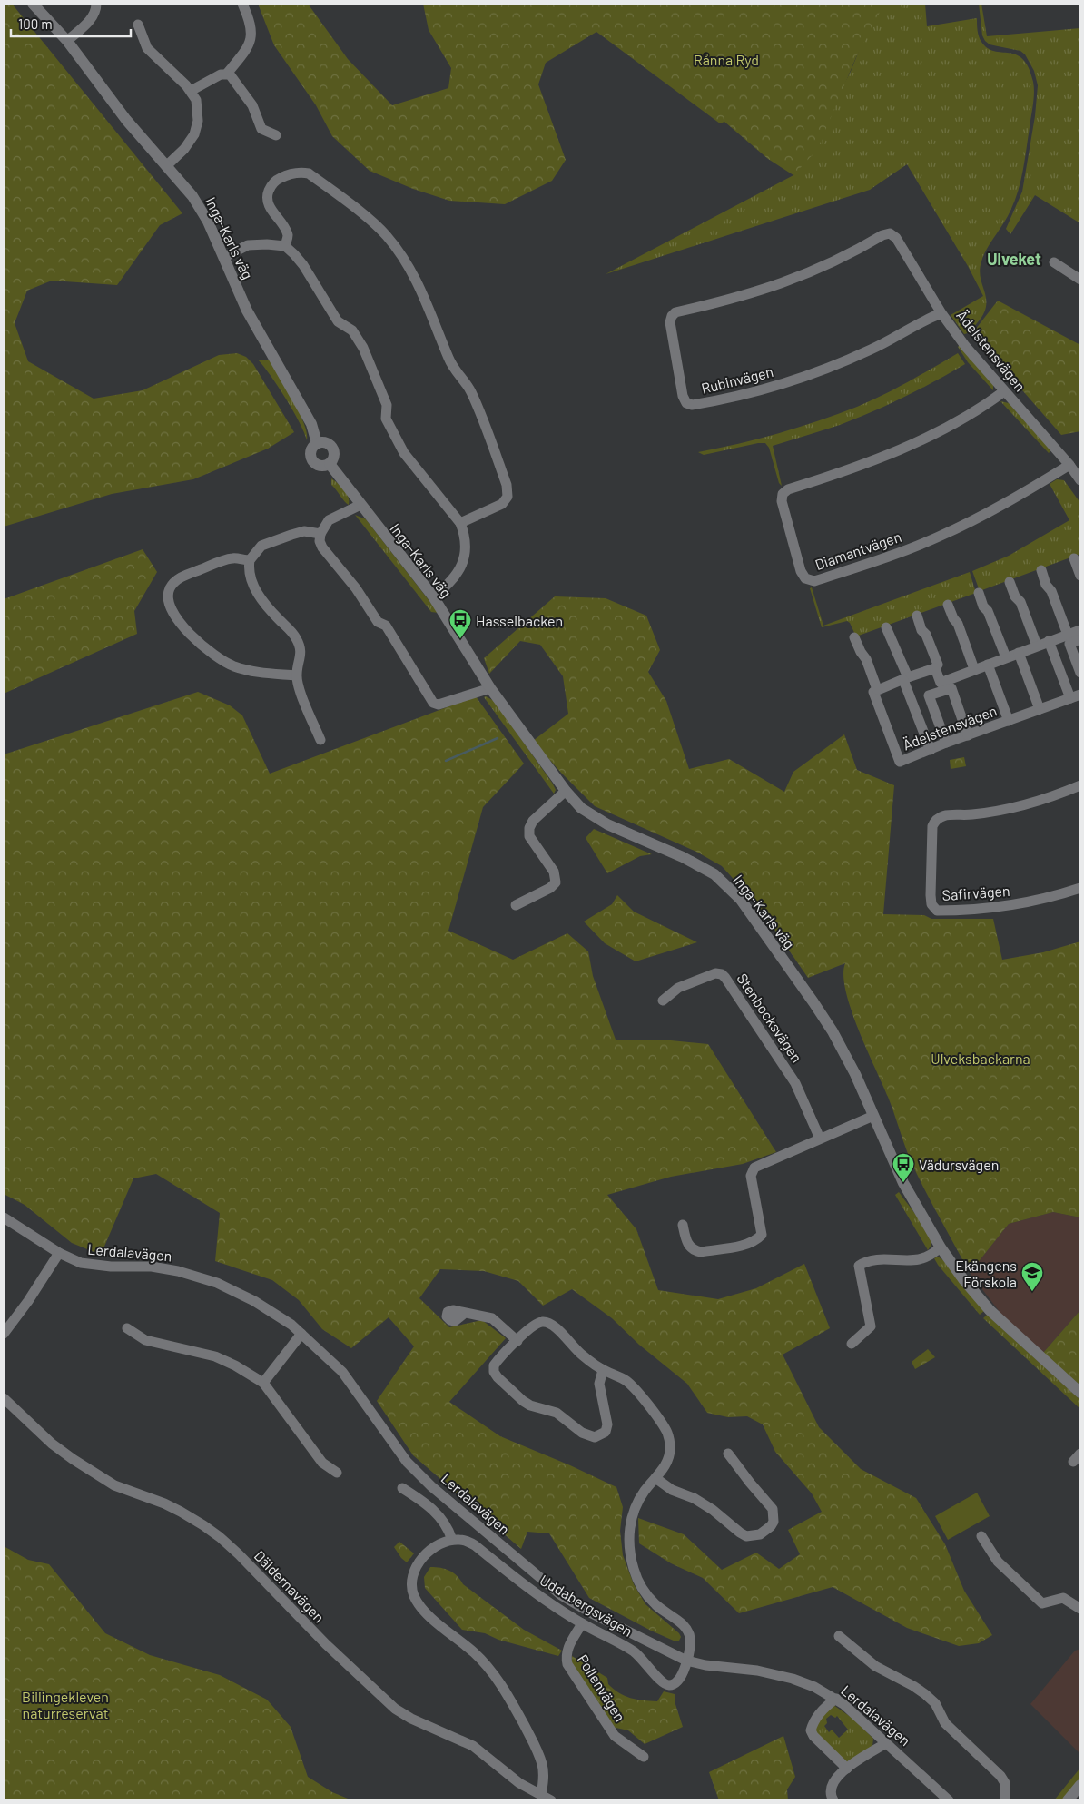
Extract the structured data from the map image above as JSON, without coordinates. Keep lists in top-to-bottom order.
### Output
{
  "streets": {
    "street": [
      "Inga-Karls väg",
      "Ädelstensvägen",
      "Rubinvägen",
      "Diamantvägen",
      "Safirvägen",
      "Stenbocksvägen",
      "Lerdalavägen",
      "Däldernavägen",
      "Uddabergsvägen",
      "Pollenvägen"
    ]
  },
  "crossings": [
    ["Ädelstensvägen", "Rubinvägen"],
    ["Ädelstensvägen", "Diamantvägen"],
    ["Lerdalavägen", "Uddabergsvägen"],
    ["Uddabergsvägen", "Pollenvägen"]
  ],
  "districts": ["Ulveket"],
  "parks": ["Rånna Ryd", "Ulveksbackarna", "Billingekleven naturreservat"],
  "places": {
    "bus stop": ["Hasselbacken", "Vädursvägen"],
    "school or university": ["Ekängens Förskola"]
  },
  "scale_bar": "100 m"
}
